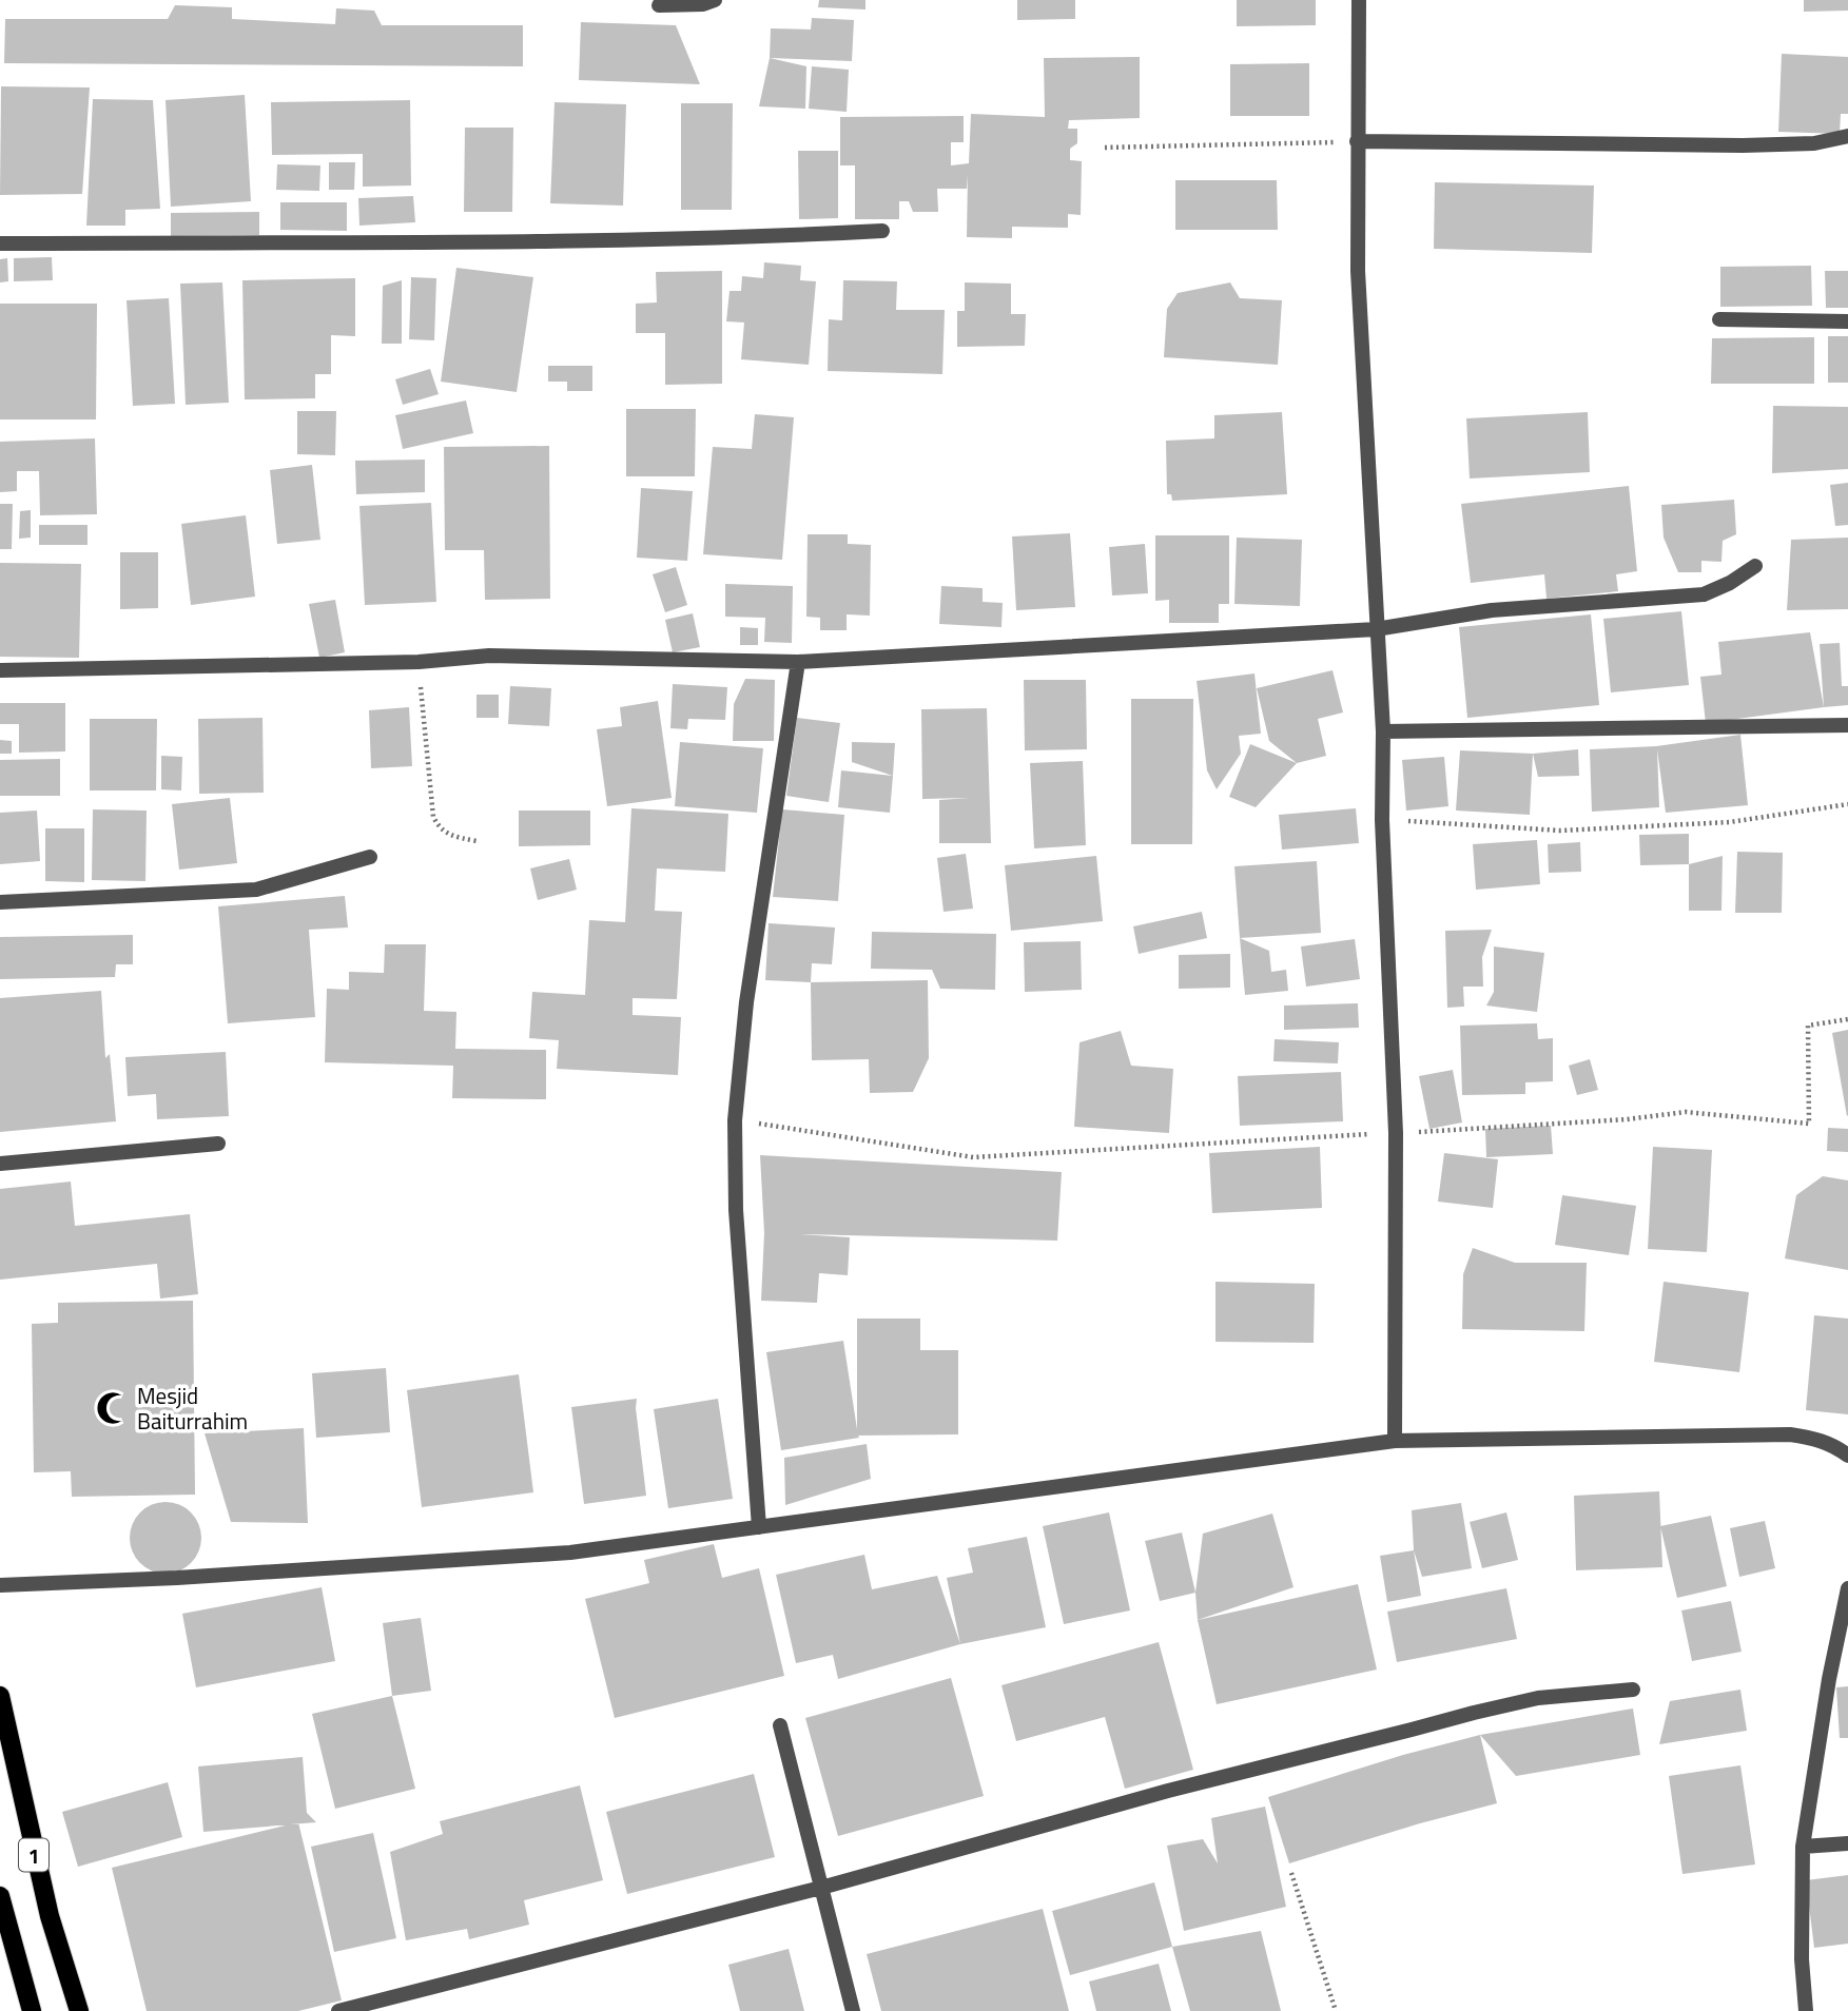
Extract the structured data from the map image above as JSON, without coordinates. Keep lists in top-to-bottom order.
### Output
{
  "streets": {
    "main road": ["1"]
  },
  "places": {
    "mosque": ["Mesjid Baiturrahim"]
  }
}
